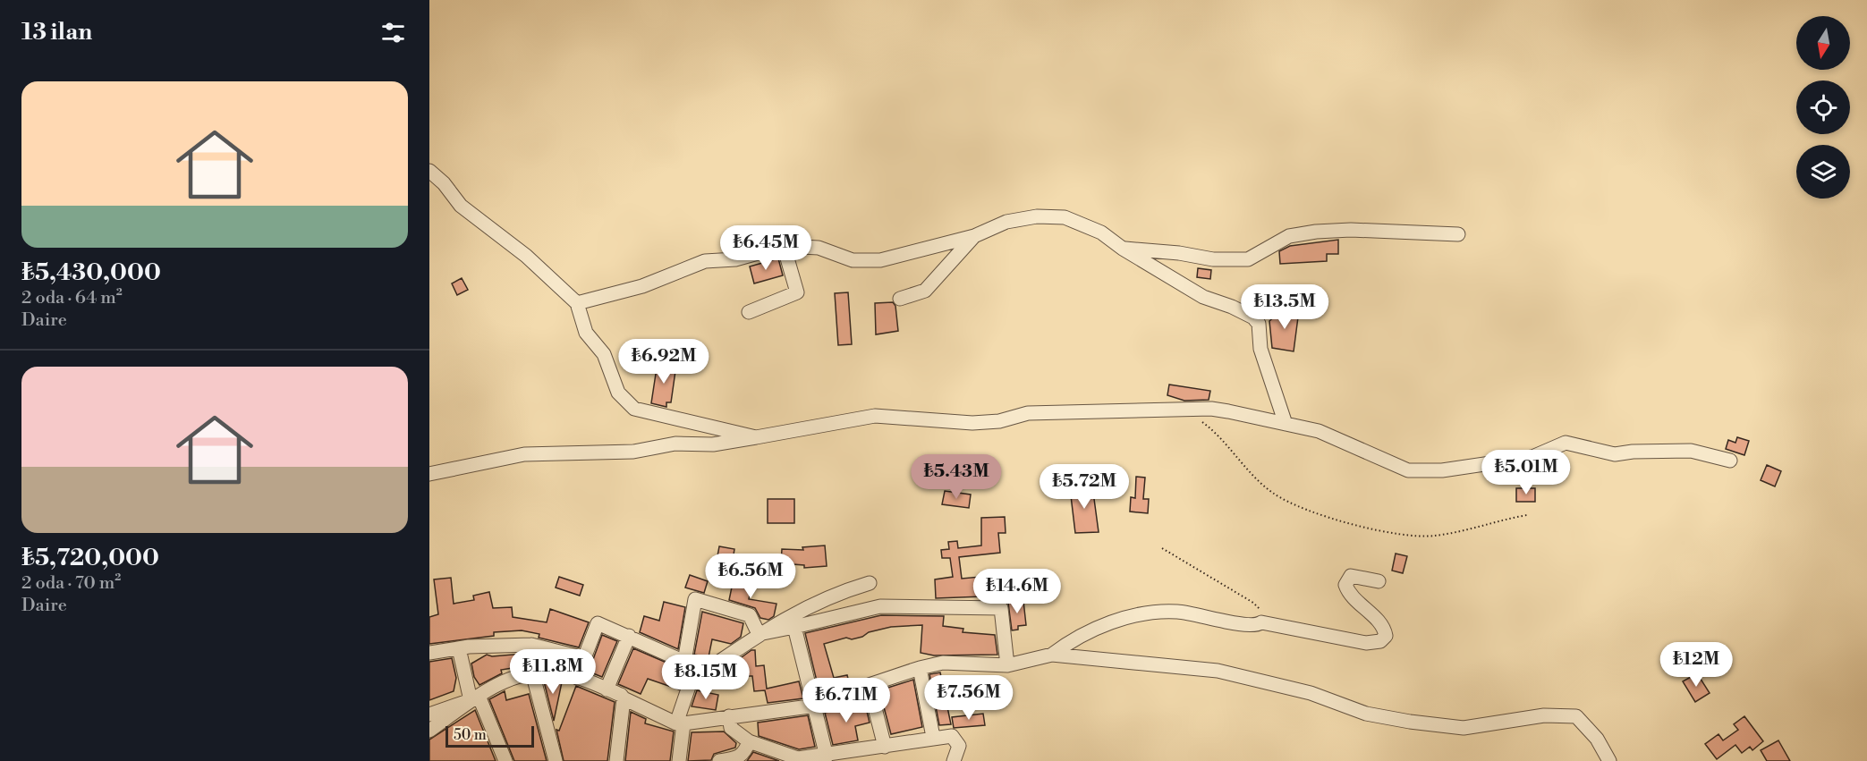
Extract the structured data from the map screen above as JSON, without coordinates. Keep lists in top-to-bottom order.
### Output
{
  "scale_bar": "50 m",
  "north": "bottom",
  "page": {
    "heading": "13 ilan",
    "list": [
      {
        "name": "₺5,430,000",
        "note": "2 oda · 64 m² · Daire"
      },
      {
        "name": "₺5,720,000",
        "note": "2 oda · 70 m² · Daire"
      }
    ],
    "price": [
      "₺6.45M",
      "₺13.5M",
      "₺6.92M",
      "₺5.01M",
      "₺5.43M",
      "₺5.72M",
      "₺6.56M",
      "₺14.6M",
      "₺12M",
      "₺11.8M",
      "₺8.15M",
      "₺7.56M",
      "₺6.71M"
    ],
    "scale": "50 m"
  }
}
